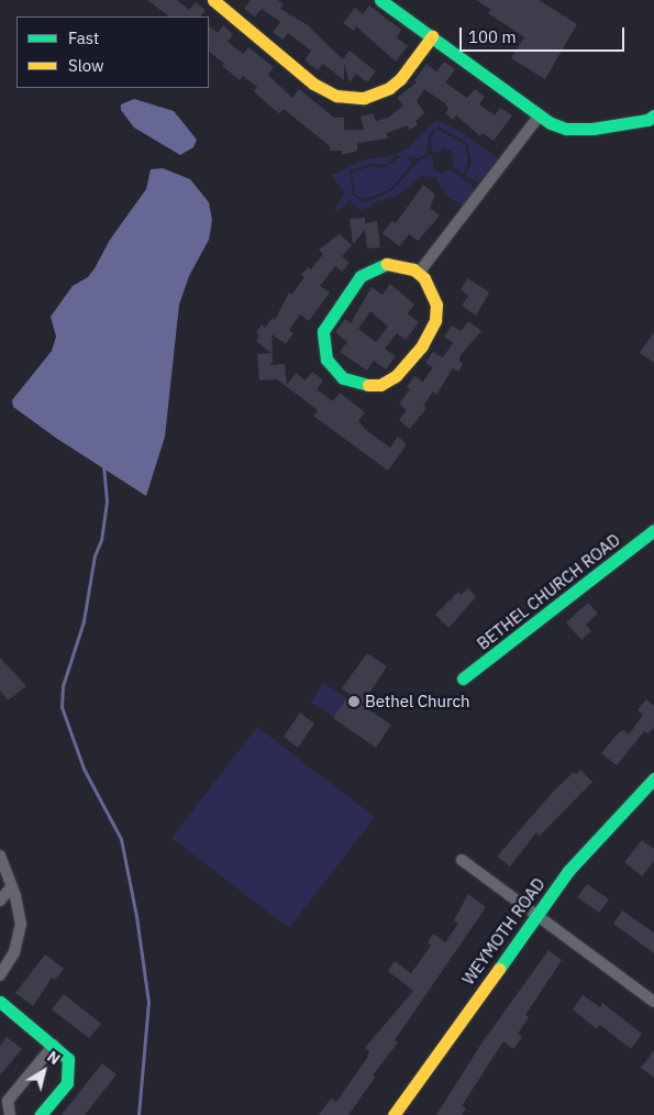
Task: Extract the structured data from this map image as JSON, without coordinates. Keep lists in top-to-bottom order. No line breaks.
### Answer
{"streets":{"street":["BETHEL CHURCH ROAD","WEYMOTH ROAD"]},"places":["Bethel Church"],"legend":["Fast","Slow"],"scale_bar":"100 m","north":"top right"}
